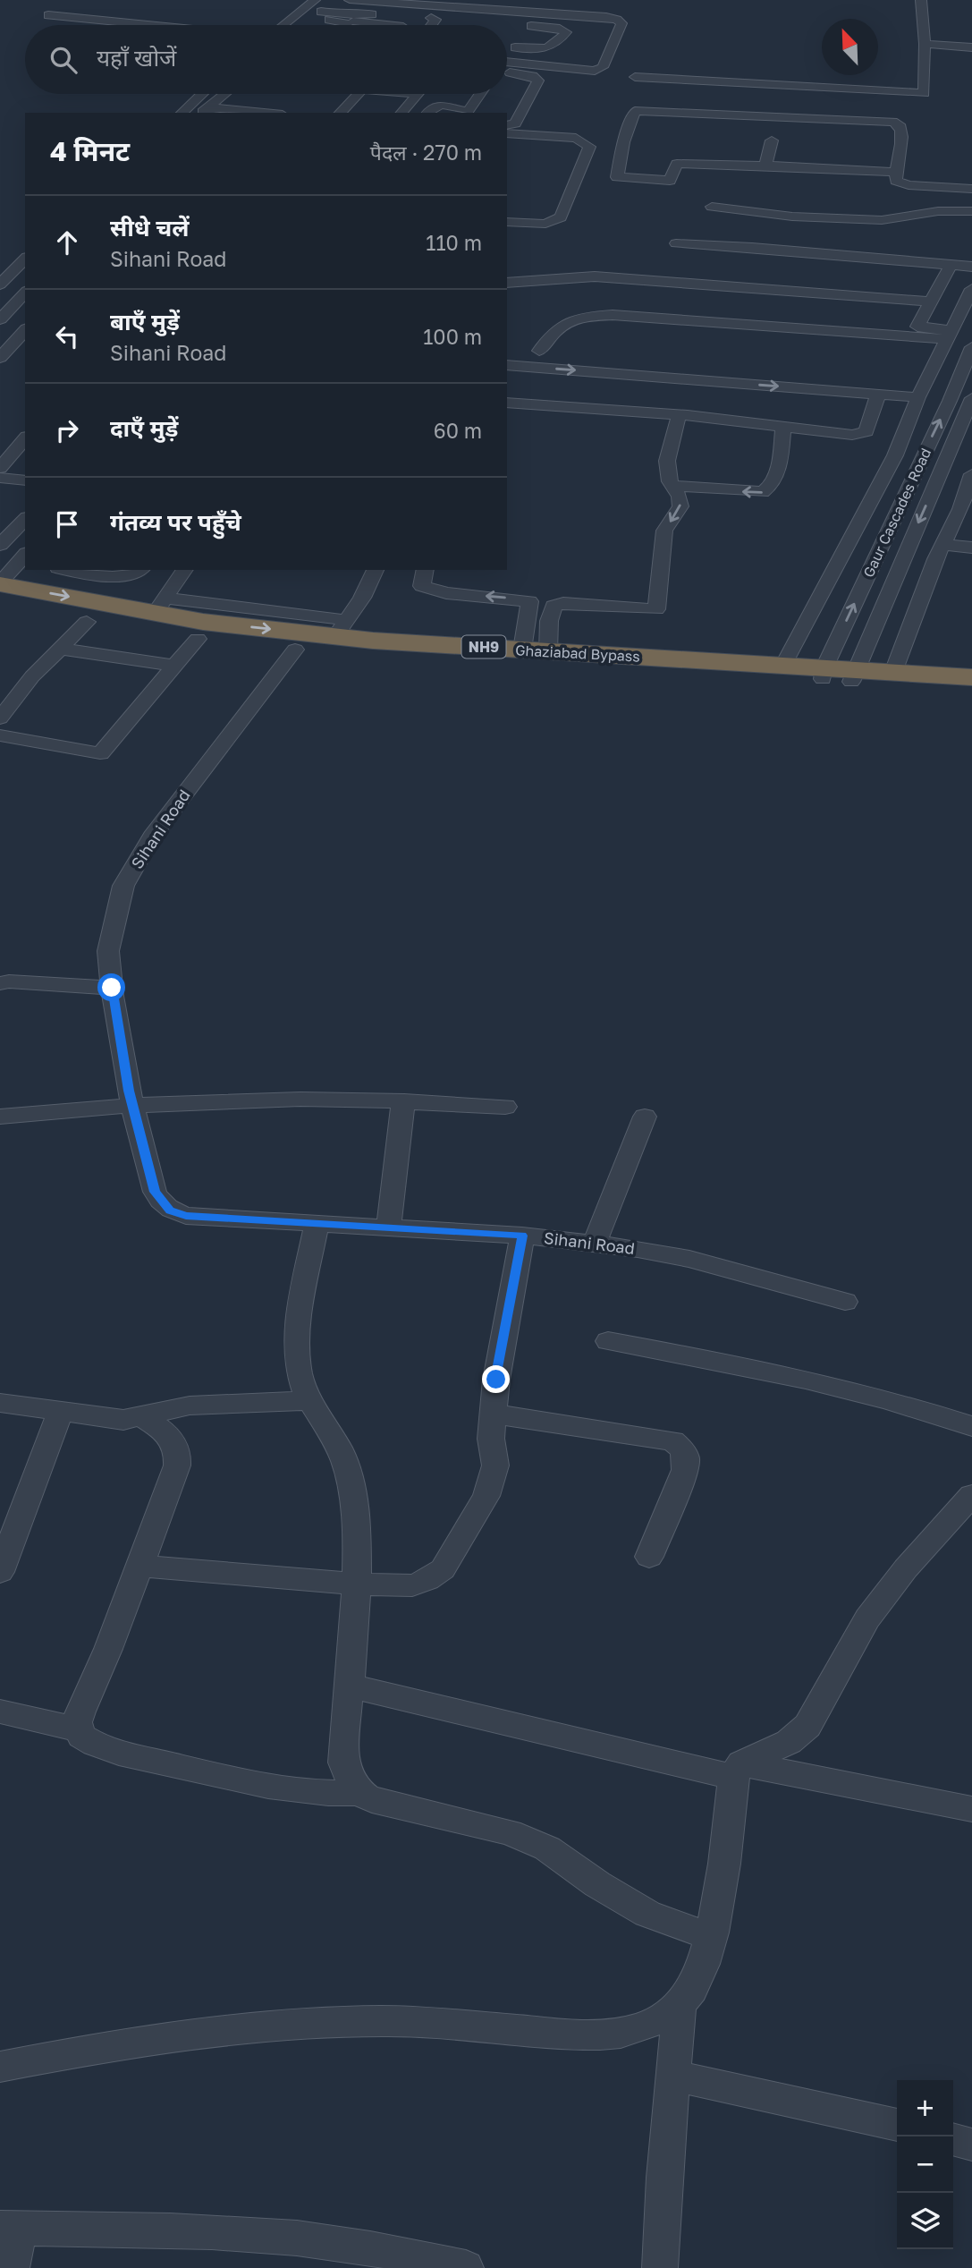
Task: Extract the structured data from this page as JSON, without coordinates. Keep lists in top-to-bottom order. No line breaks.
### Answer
{"streets":{"highway":["NH9","Ghaziabad Bypass"],"street":["Gaur Cascades Road","Sihani Road"]},"crossings":[["Gaur Cascades Road","Ghaziabad Bypass"],["Ghaziabad Bypass","Sihani Road"]],"north":"top left","page":{"search":"यहाँ खोजें","heading":["4 मिनट","पैदल · 270 m"],"list":[["सीधे चलें","Sihani Road","110 m"],["बाएँ मुड़ें","Sihani Road","100 m"],["दाएँ मुड़ें","60 m"],"गंतव्य पर पहुँचे"],"map_buttons":["+","−"]}}
